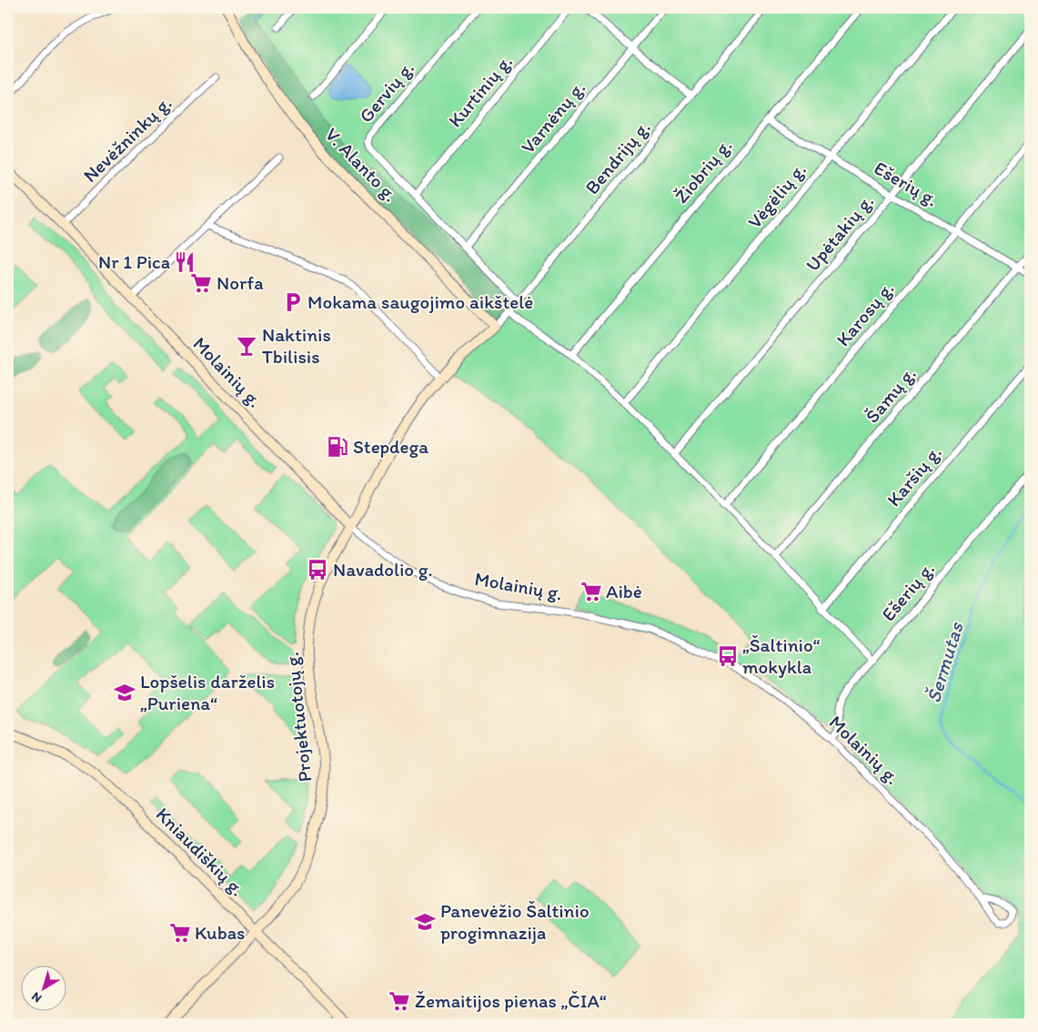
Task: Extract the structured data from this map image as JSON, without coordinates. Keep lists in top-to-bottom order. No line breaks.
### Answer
{"streets":{"main road":["V. Alanto g.","Molainių g.","Projektuotojų g.","Kniaudiškių g."],"street":["Kurtinių g.","Gervių g.","Varnėnų g.","Nevėžninkų g.","Bendrijų g.","Žiobrių g.","Ešerių g.","Vėgėlių g.","Upėtakių g.","Karosų g.","Šamų g.","Karšių g."]},"crossings":[["Kurtinių g.","Gervių g."],["Gervių g.","Varnėnų g."],["Gervių g.","Bendrijų g."],["Nevėžninkų g.","Molainių g."],["Bendrijų g.","V. Alanto g."],["Bendrijų g.","Projektuotojų g."],["V. Alanto g.","Projektuotojų g."],["Žiobrių g.","Ešerių g."],["Ešerių g.","Vėgėlių g."],["Ešerių g.","Upėtakių g."],["Ešerių g.","Karosų g."],["Ešerių g.","Molainių g."],["Ešerių g.","Šamų g."],["Molainių g.","Projektuotojų g."],["Projektuotojų g.","Kniaudiškių g."]],"water":["Šermutas"],"places":{"restaurant":["Nr 1 Pica"],"supermarket":["Norfa","Aibė","Kubas","Žemaitijos pienas „ČIA“"],"parking":["Mokama saugojimo aikštelė"],"bar":["Naktinis Tbilisis"],"fuel station":["Stepdega"],"bus stop":["Navadolio g.","„Šaltinio“ mokykla"],"school or university":["Lopšelis darželis „Puriena“","Panevėžio Šaltinio progimnazija"]},"north":"bottom left"}
